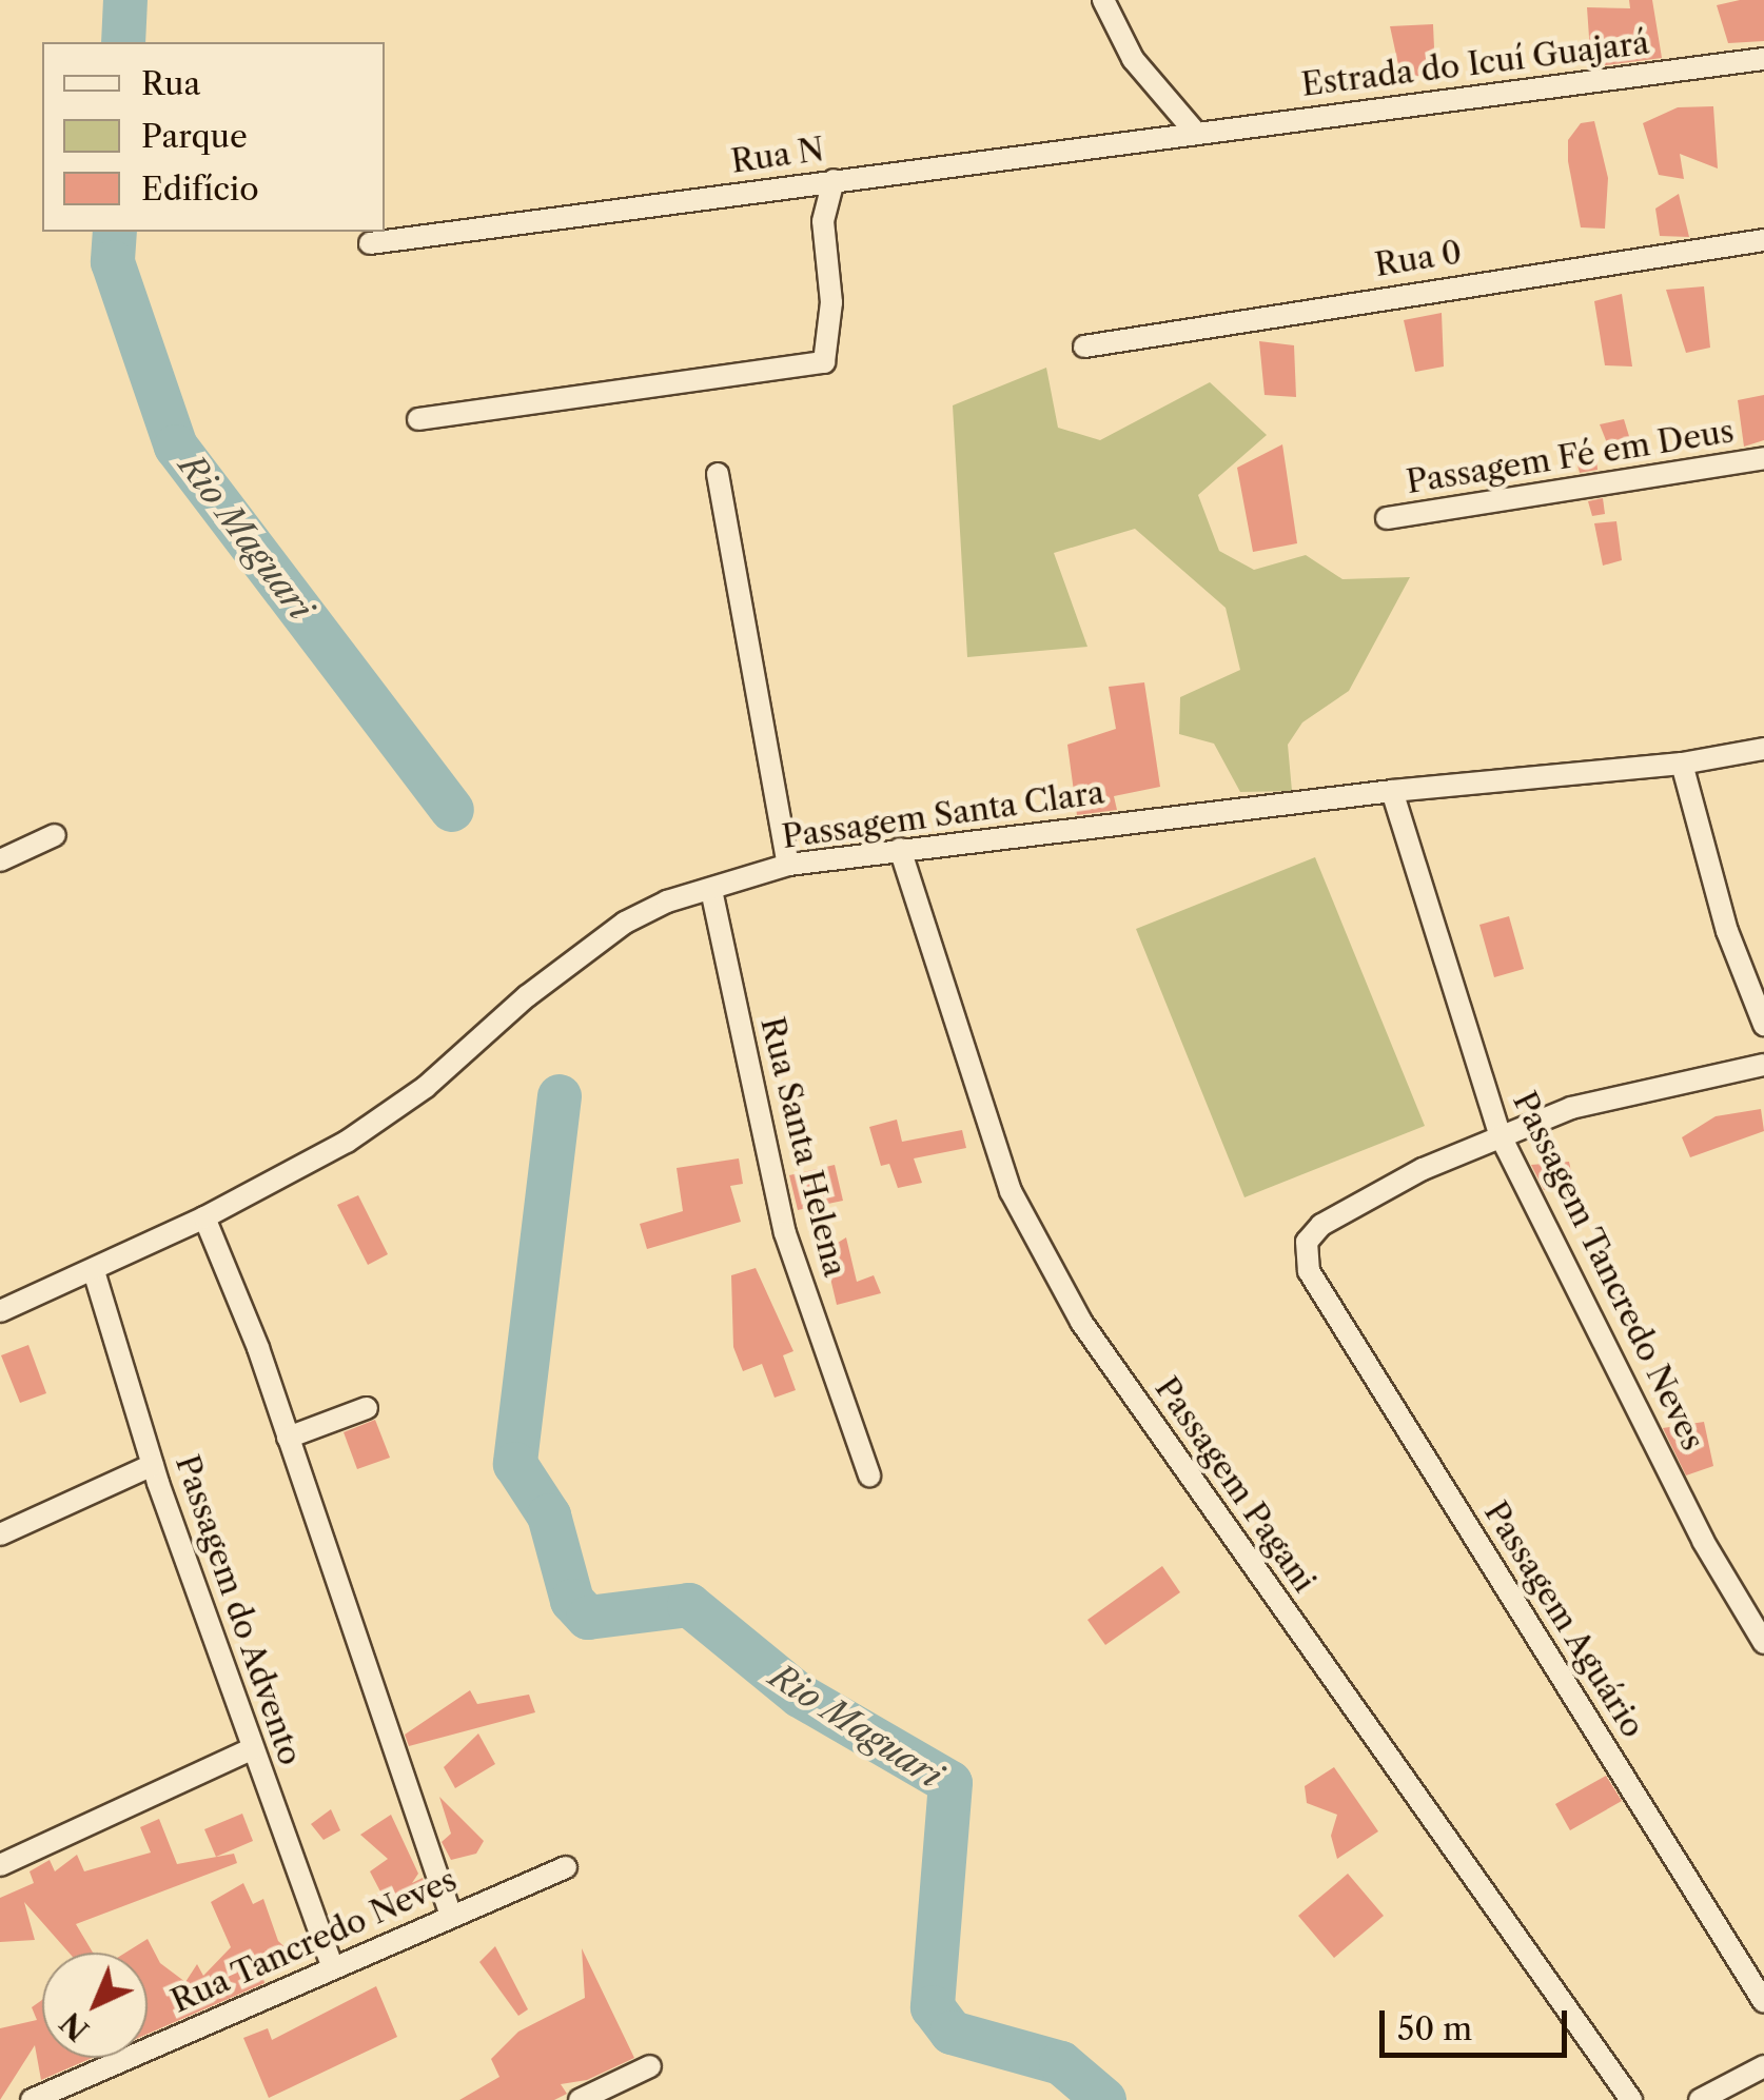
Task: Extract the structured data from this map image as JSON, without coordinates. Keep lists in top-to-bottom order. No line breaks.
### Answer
{"streets":{"street":["Estrada do Icuí Guajará","Rua N","Rua 0","Passagem Fé em Deus","Passagem Santa Clara","Rua Santa Helena","Passagem Tancredo Neves","Passagem Pagani","Passagem do Advento","Passagem Aguário","Rua Tancredo Neves"]},"crossings":[["Estrada do Icuí Guajará","Rua N"],["Passagem Santa Clara","Rua Santa Helena"],["Passagem Santa Clara","Passagem Tancredo Neves"],["Passagem Santa Clara","Passagem Pagani"],["Passagem Santa Clara","Passagem do Advento"],["Passagem Tancredo Neves","Passagem Aguário"],["Passagem do Advento","Rua Tancredo Neves"]],"water":["Rio Maguari"],"legend":["Rua","Parque","Edifício"],"scale_bar":"50 m","north":"bottom left"}
